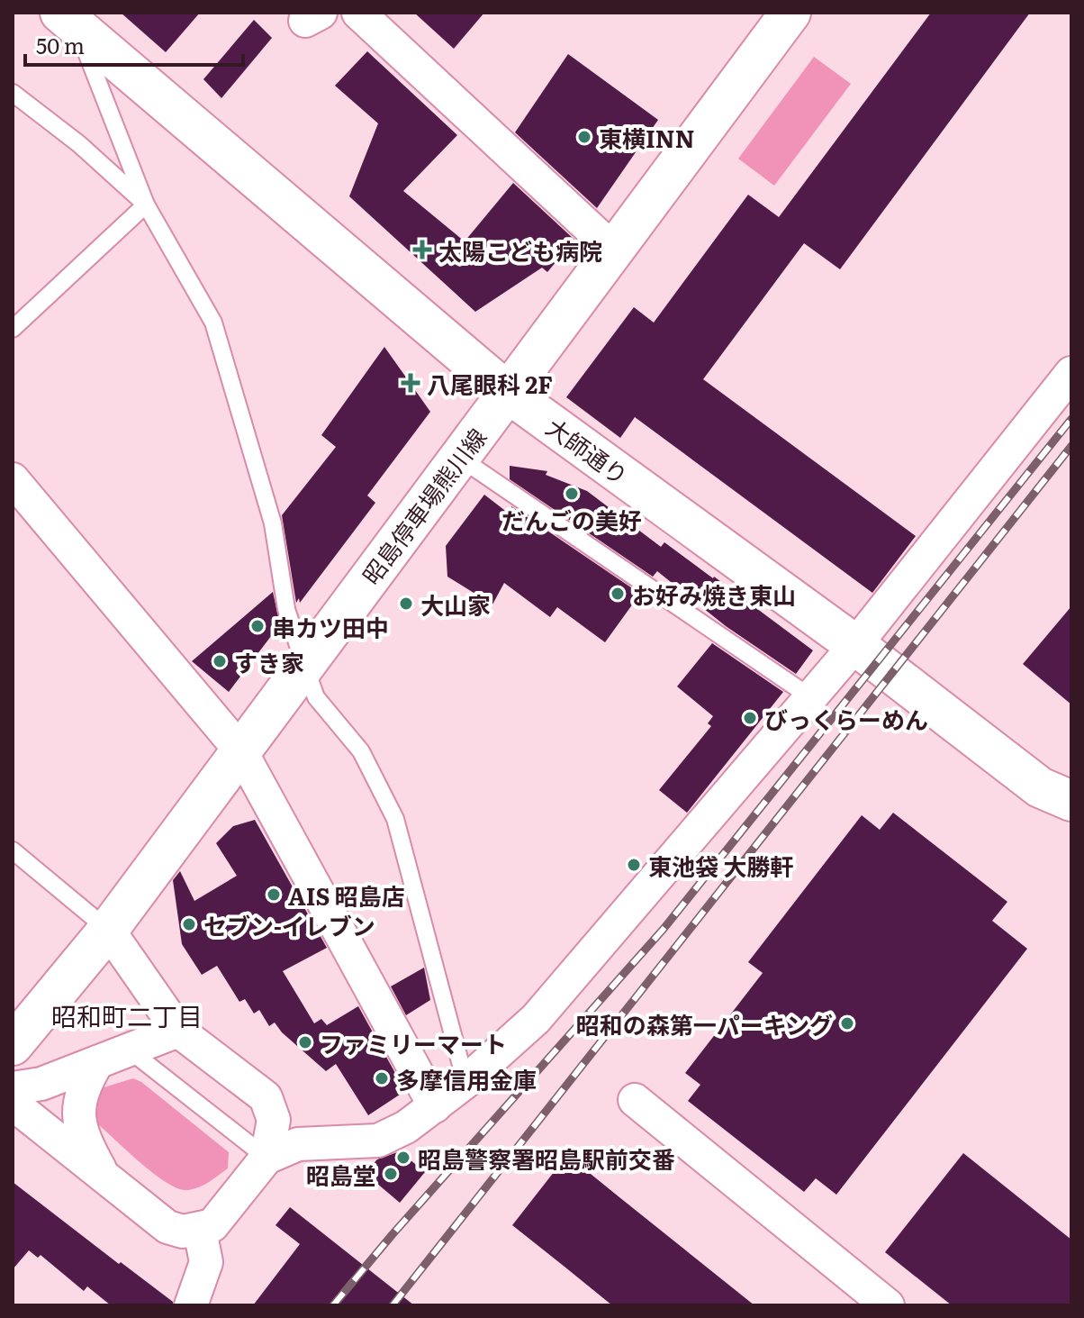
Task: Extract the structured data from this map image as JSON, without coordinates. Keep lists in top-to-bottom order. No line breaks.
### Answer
{"streets":{"street":["大師通り","昭島停車場熊川線"]},"crossings":[["大師通り","昭島停車場熊川線"]],"districts":["昭和町二丁目"],"places":{"other":["東横INN","だんごの美好","お好み焼き東山","大山家","串カツ田中","すき家","びっくらーめん","東池袋 大勝軒","AIS 昭島店","セブン-イレブン","昭和の森第一パーキング","ファミリーマート","多摩信用金庫","昭島警察署昭島駅前交番","昭島堂"],"health":["太陽こども病院","八尾眼科 2F"]},"scale_bar":"50 m"}
